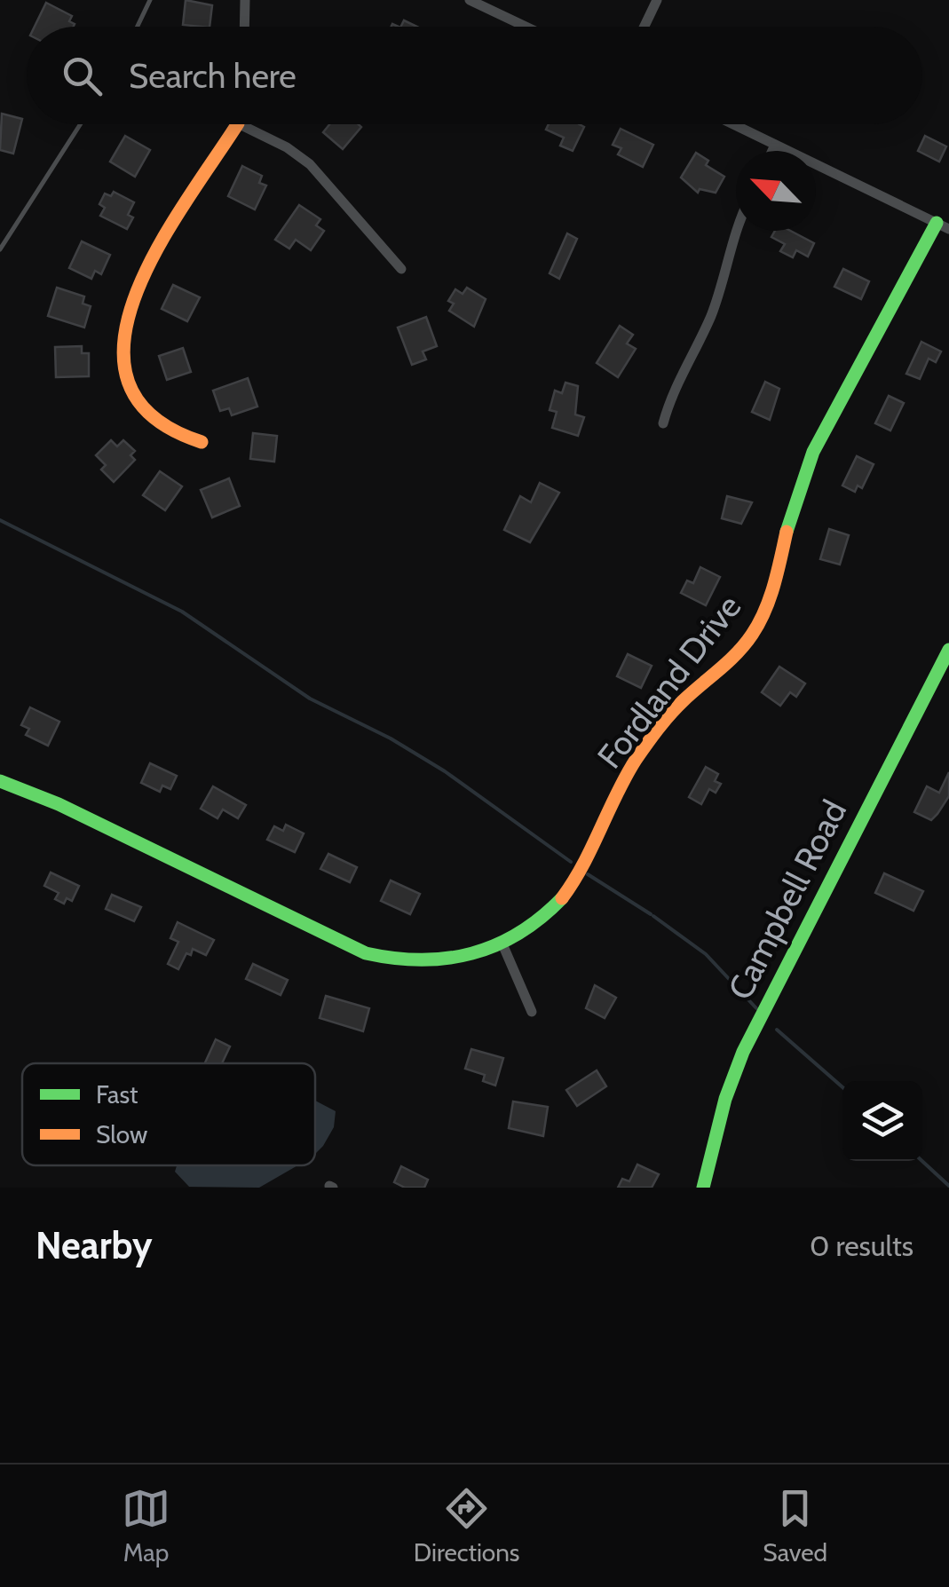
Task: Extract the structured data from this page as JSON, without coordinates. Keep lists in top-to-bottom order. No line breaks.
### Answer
{"streets":{"street":["Fordland Drive","Campbell Road"]},"legend":["Fast","Slow"],"north":"top left","page":{"search":"Search here","heading":["Nearby","0 results"],"nav":["Map","Directions","Saved"]}}
